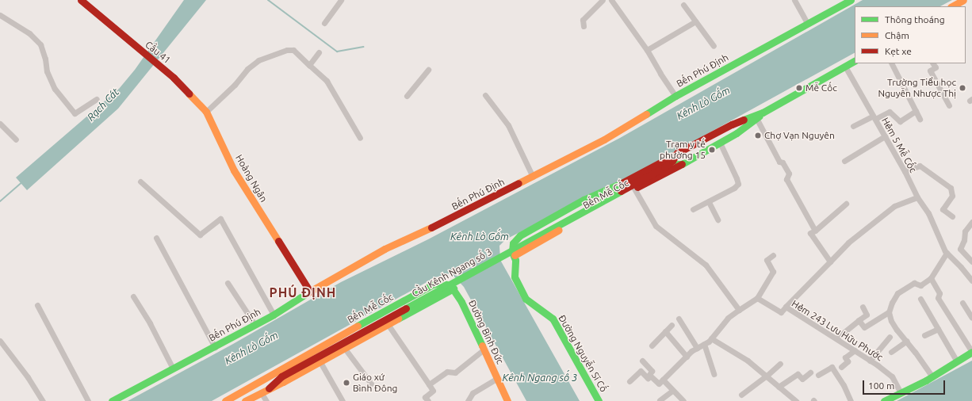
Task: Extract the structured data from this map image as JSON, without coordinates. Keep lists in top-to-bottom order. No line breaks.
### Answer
{"streets":{"street":["Cầu 41","Bến Phú Định","Hẻm 5 Mễ Cốc","Hoàng Ngân","Bến Mễ Cốc","Cầu Kênh Ngang số 3","Hẻm 243 Lưu Hữu Phước","Đường Bình Đức","Đường Nguyễn Sĩ Cố"]},"crossings":[["Cầu 41","Hoàng Ngân"],["Bến Phú Định","Hoàng Ngân"],["Hẻm 5 Mễ Cốc","Bến Mễ Cốc"],["Bến Mễ Cốc","Cầu Kênh Ngang số 3"],["Bến Mễ Cốc","Đường Bình Đức"],["Bến Mễ Cốc","Đường Nguyễn Sĩ Cố"]],"districts":["PHÚ ĐỊNH"],"water":["Kênh Lò Gốm","Rạch Cát","Kênh Ngang số 3"],"places":["Mễ Cốc","Trường Tiểu học Nguyễn Nhược Thị","Chợ Vạn Nguyên","Trạm y tế phường 15","Giáo xứ Bình Đông"],"legend":["Thông thoáng","Chậm","Kẹt xe"],"scale_bar":"100 m"}
